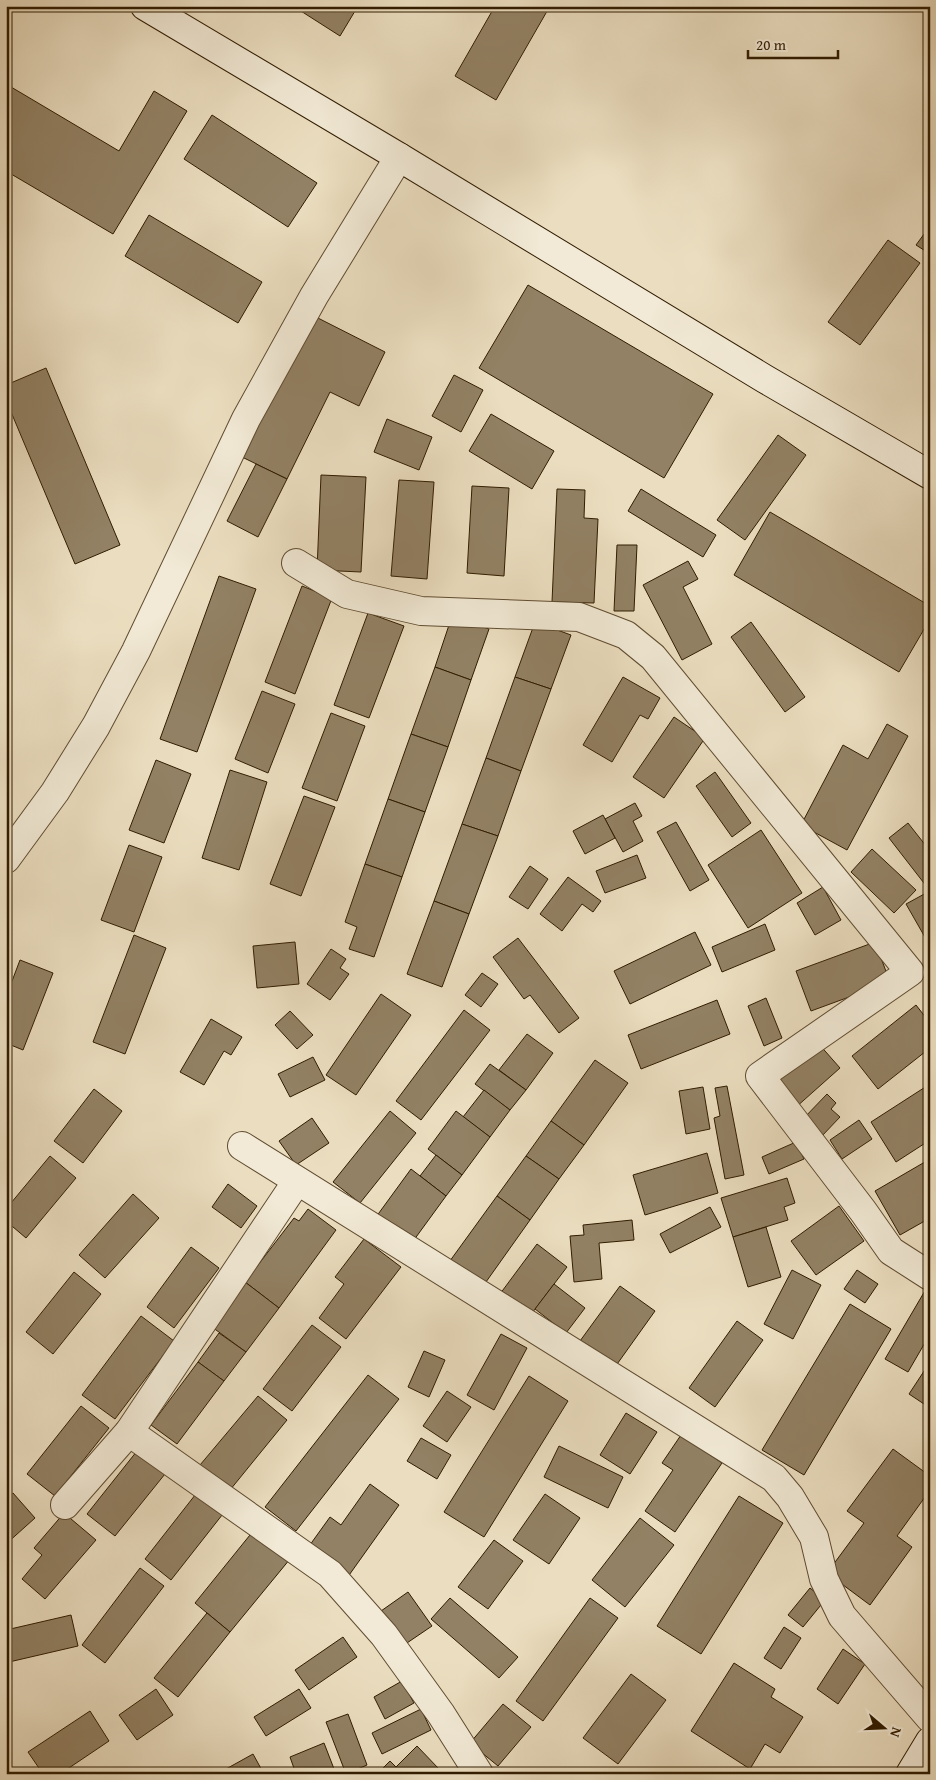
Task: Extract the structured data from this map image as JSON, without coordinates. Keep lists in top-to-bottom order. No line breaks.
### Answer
{"scale_bar":"20 m","north":"right"}
